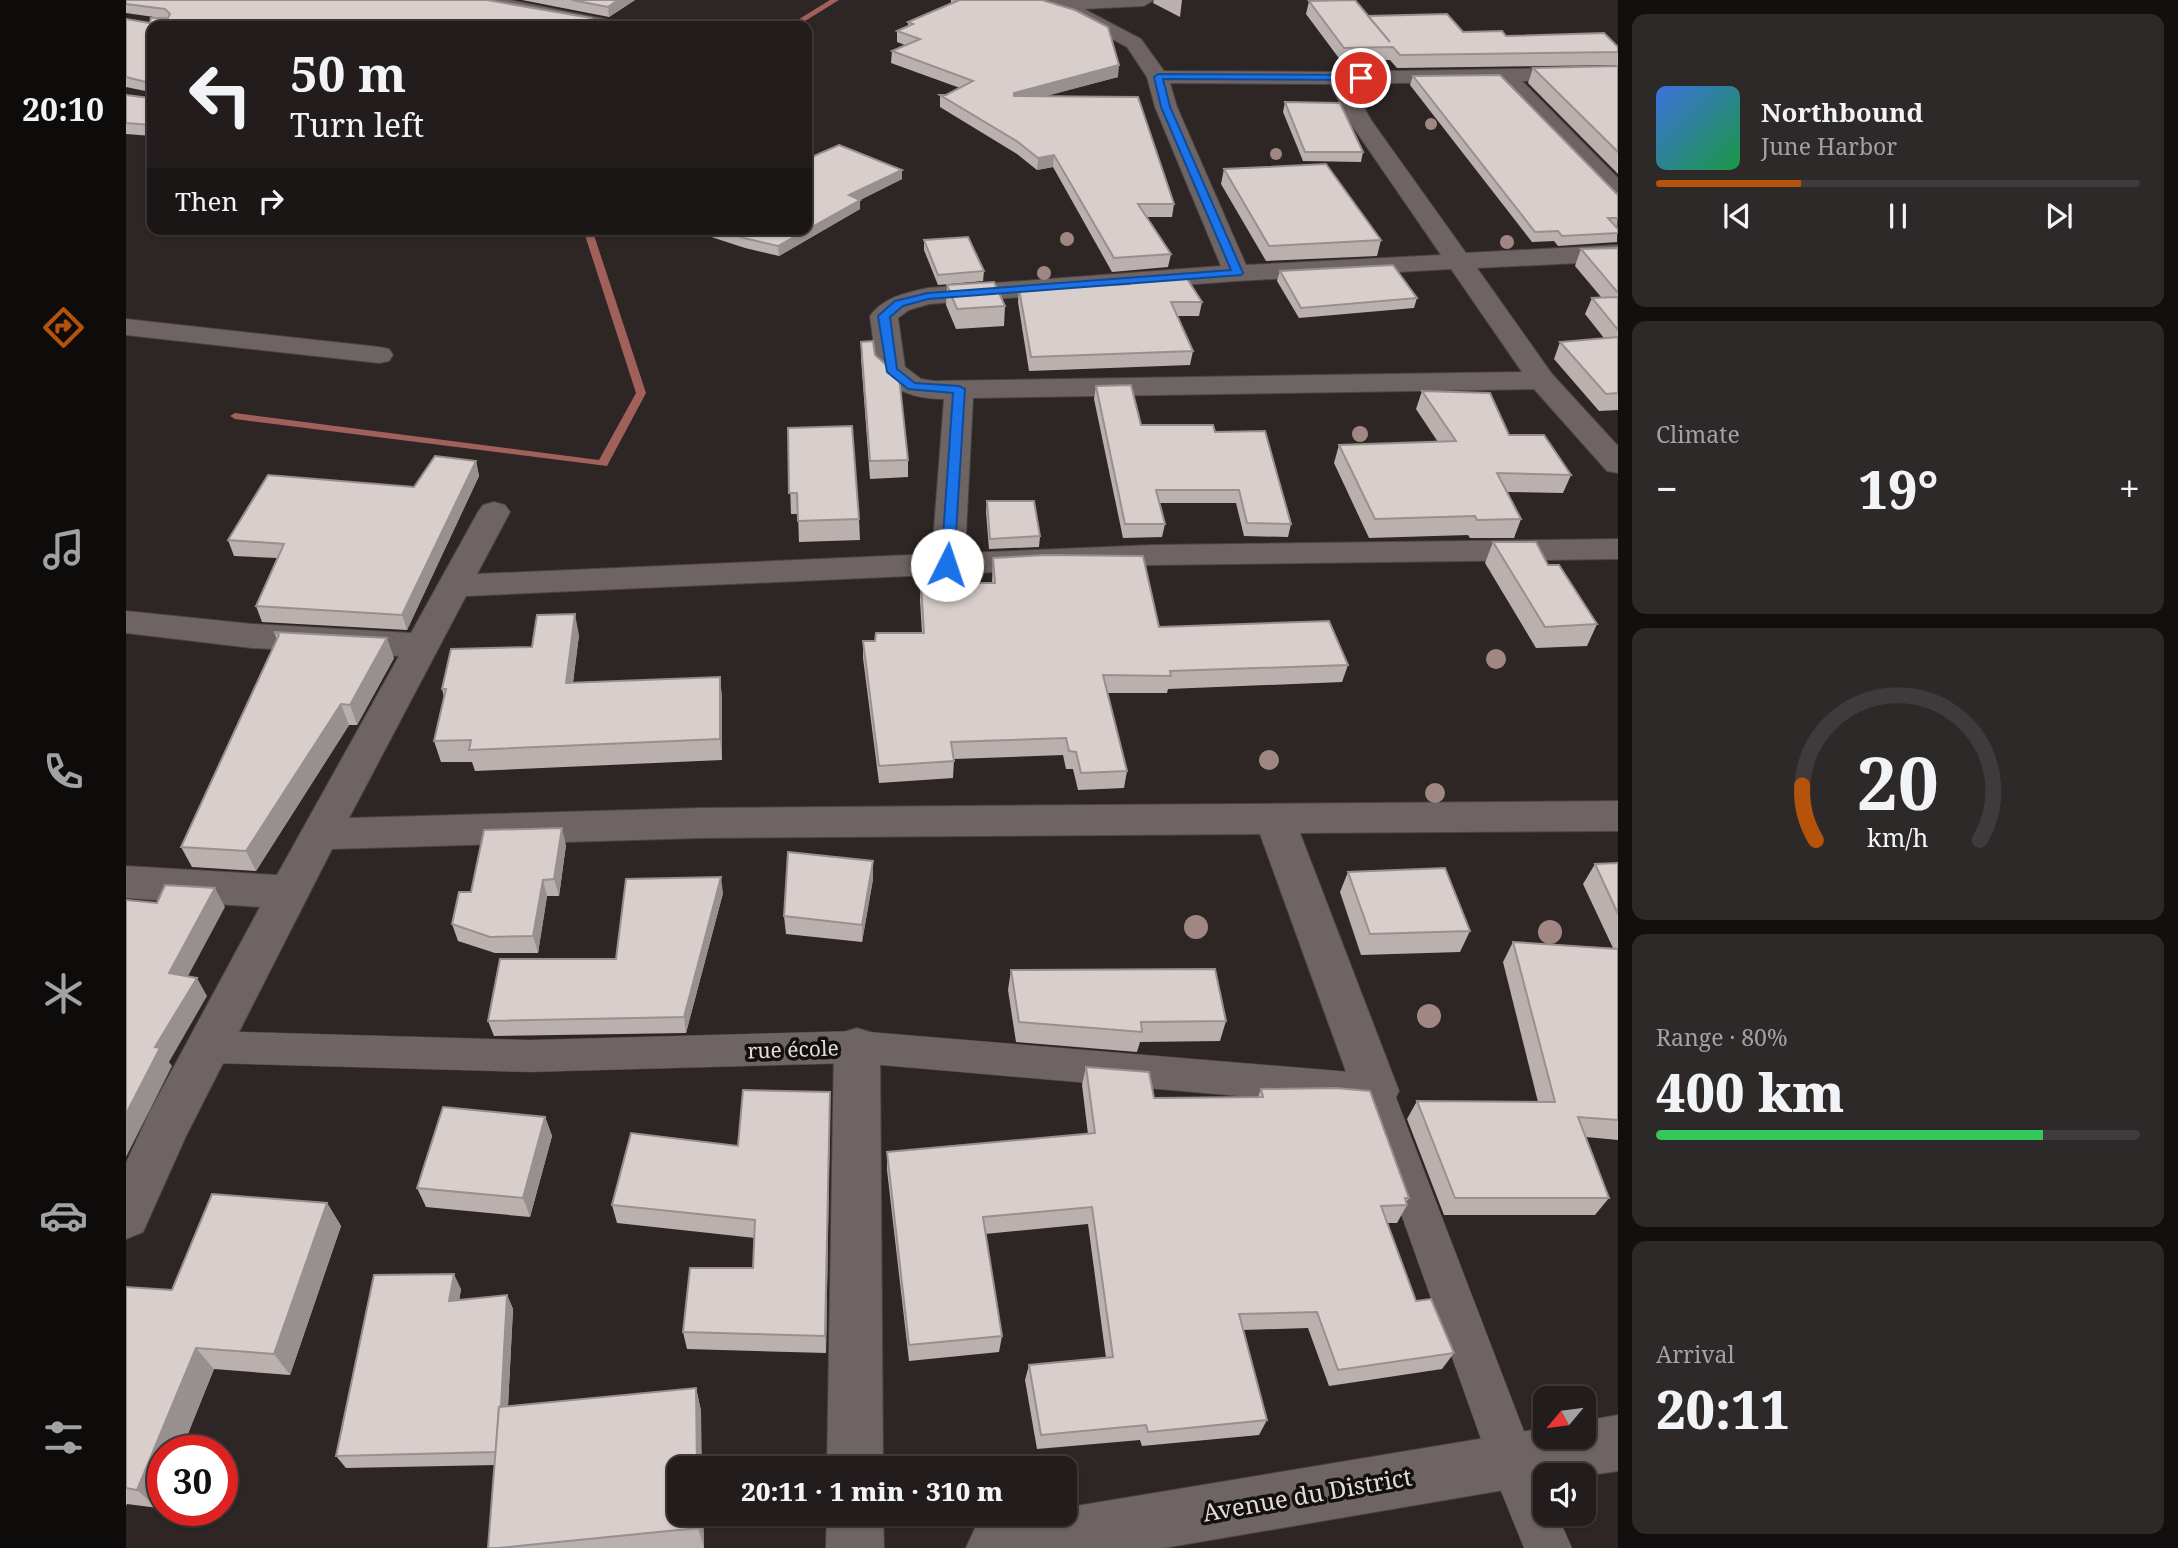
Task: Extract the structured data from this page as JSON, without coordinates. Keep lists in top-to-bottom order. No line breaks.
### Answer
{"streets":{"street":["rue école","Avenue du District"]},"north":"bottom left","page":{"tabs":"20:10","turn":["50 m","Turn left"],"song":["Northbound","June Harbor"],"then":"Then","tile":["Climate",["Range · 80%","400 km"],["Arrival","20:11"]],"heat":["−","19°","+"],"limit":"30","trip":"20:11 · 1 min · 310 m","gauge":["20","km/h"]}}
